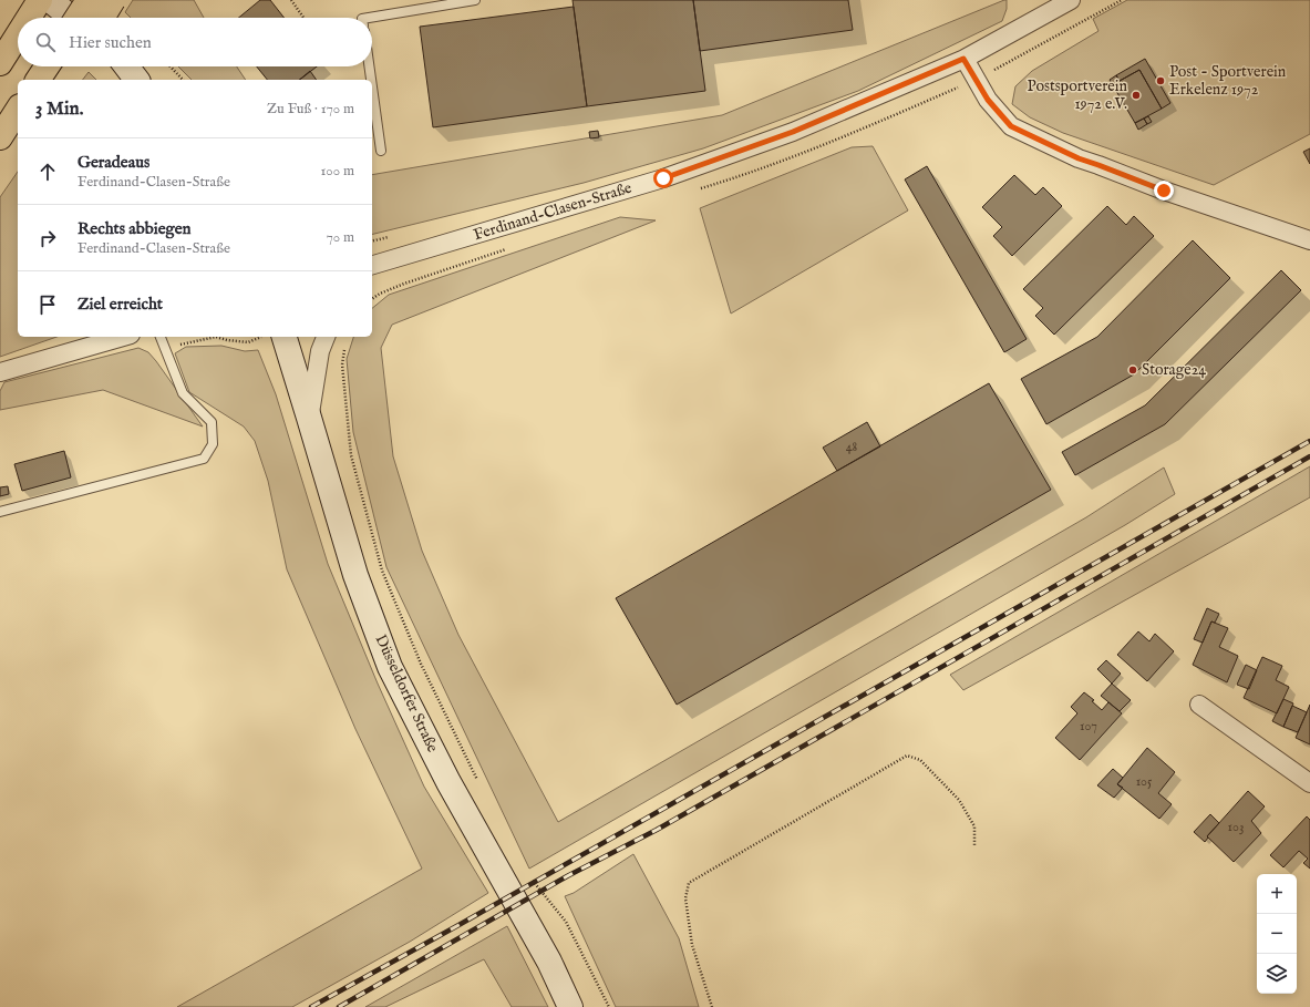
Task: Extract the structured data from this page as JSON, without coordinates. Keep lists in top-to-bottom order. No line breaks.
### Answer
{"streets":{"main road":["Düsseldorfer Straße"],"street":["Ferdinand-Clasen-Straße"]},"places":["Post - Sportverein Erkelenz 1972","Postsportverein 1972 e.V.","Storage24"],"house_numbers":["48","107","105","103"],"page":{"search":"Hier suchen","heading":["3 Min.","Zu Fuß · 170 m"],"list":[["Geradeaus","Ferdinand-Clasen-Straße","100 m"],["Rechts abbiegen","Ferdinand-Clasen-Straße","70 m"],"Ziel erreicht"],"map_buttons":["+","−"]}}
